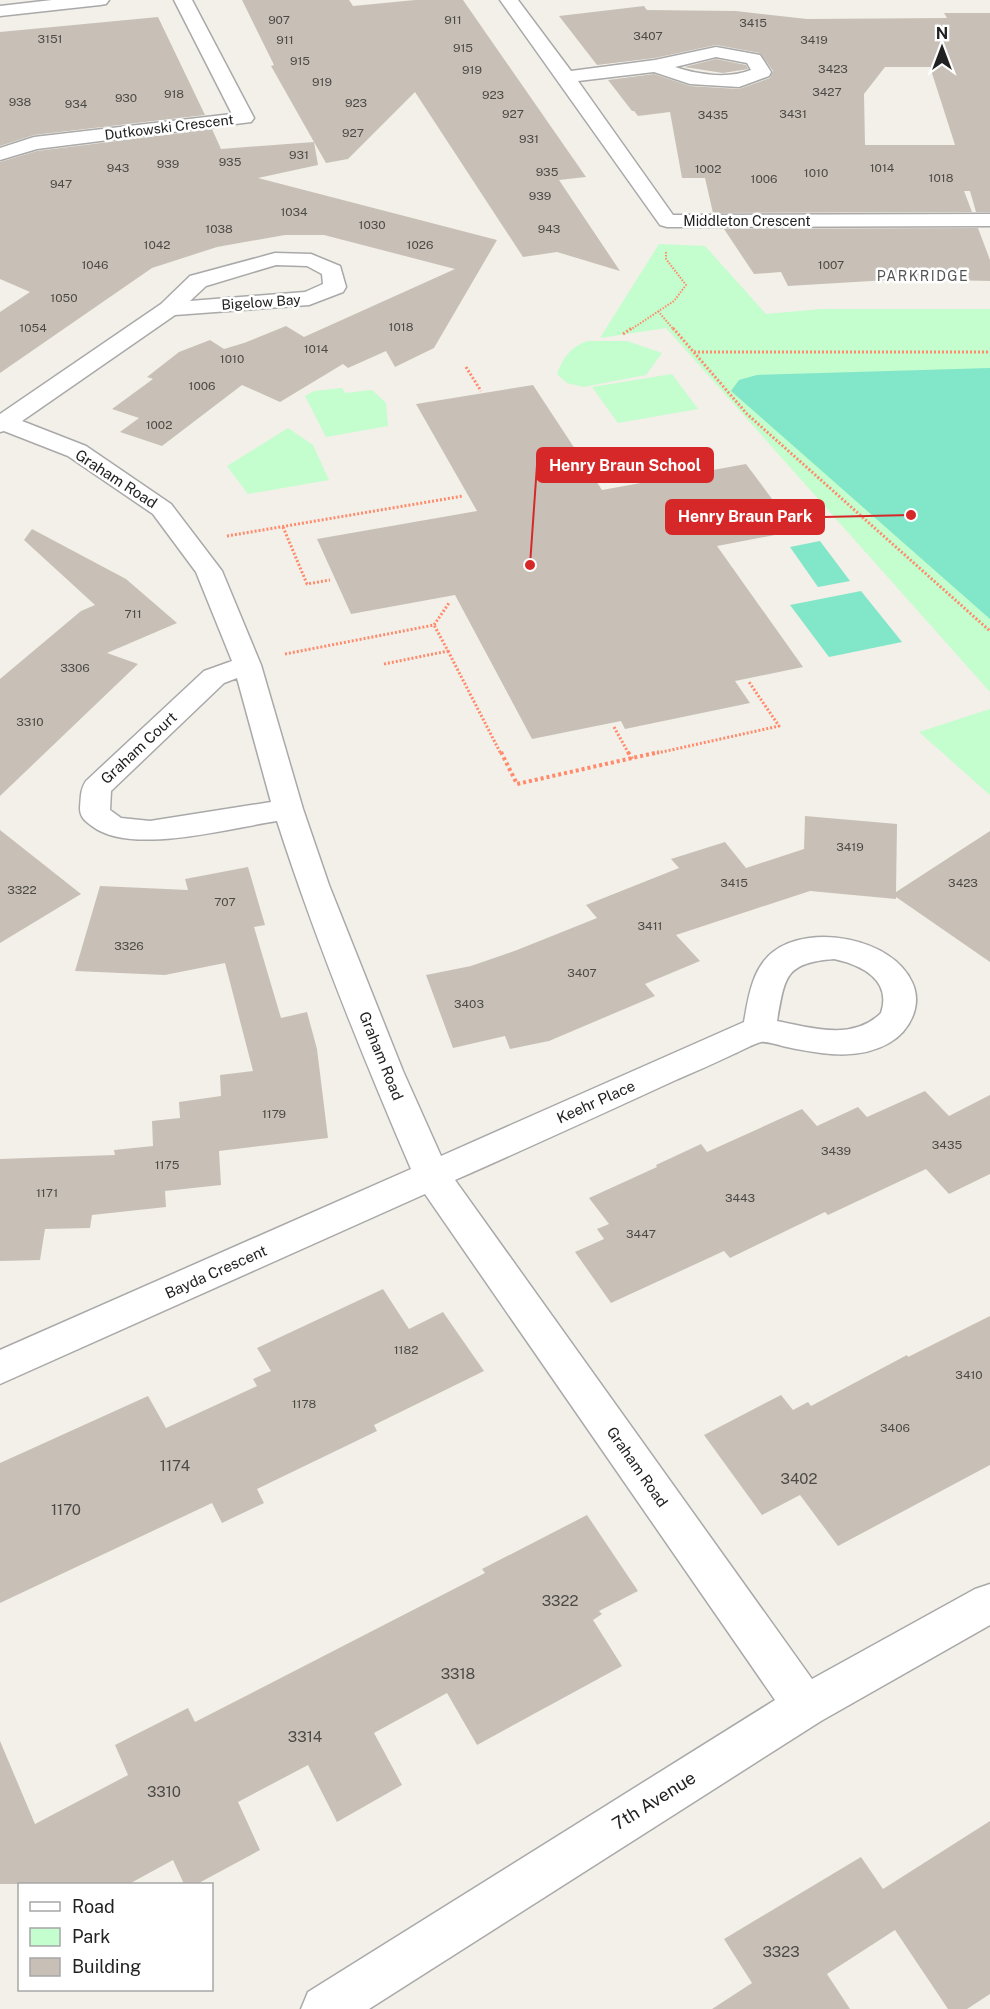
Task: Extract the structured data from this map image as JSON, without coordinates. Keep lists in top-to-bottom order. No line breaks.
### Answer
{"streets":{"street":["Dutkowski Crescent","Middleton Crescent","Bigelow Bay","Graham Road","Graham Court","Keehr Place","Bayda Crescent","7th Avenue"]},"crossings":[["Bigelow Bay","Graham Road"],["Graham Road","Graham Court"],["Graham Road","Keehr Place"],["Graham Road","Bayda Crescent"],["Graham Road","7th Avenue"],["Keehr Place","Bayda Crescent"]],"districts":["PARKRIDGE"],"places":["Henry Braun Park","Henry Braun School"],"house_numbers":["907","911","3415","3407","3151","911","3419","915","915","3423","919","919","3427","918","923","930","938","923","934","927","3431","3435","927","931","931","935","939","943","1014","1002","935","1010","1018","1006","947","939","1034","1030","1038","943","1042","1026","1046","1007","1050","1018","1054","1014","1010","1006","1002","711","3306","3310","3419","3415","3423","3322","707","3411","3326","3407","3403","1179","3435","3439","1175","1171","3443","3447","1182","3410","1178","3406","1174","3402","1170","3322","3318","3314","3310","3323"],"legend":["Road","Park","Building"],"north":"top"}
